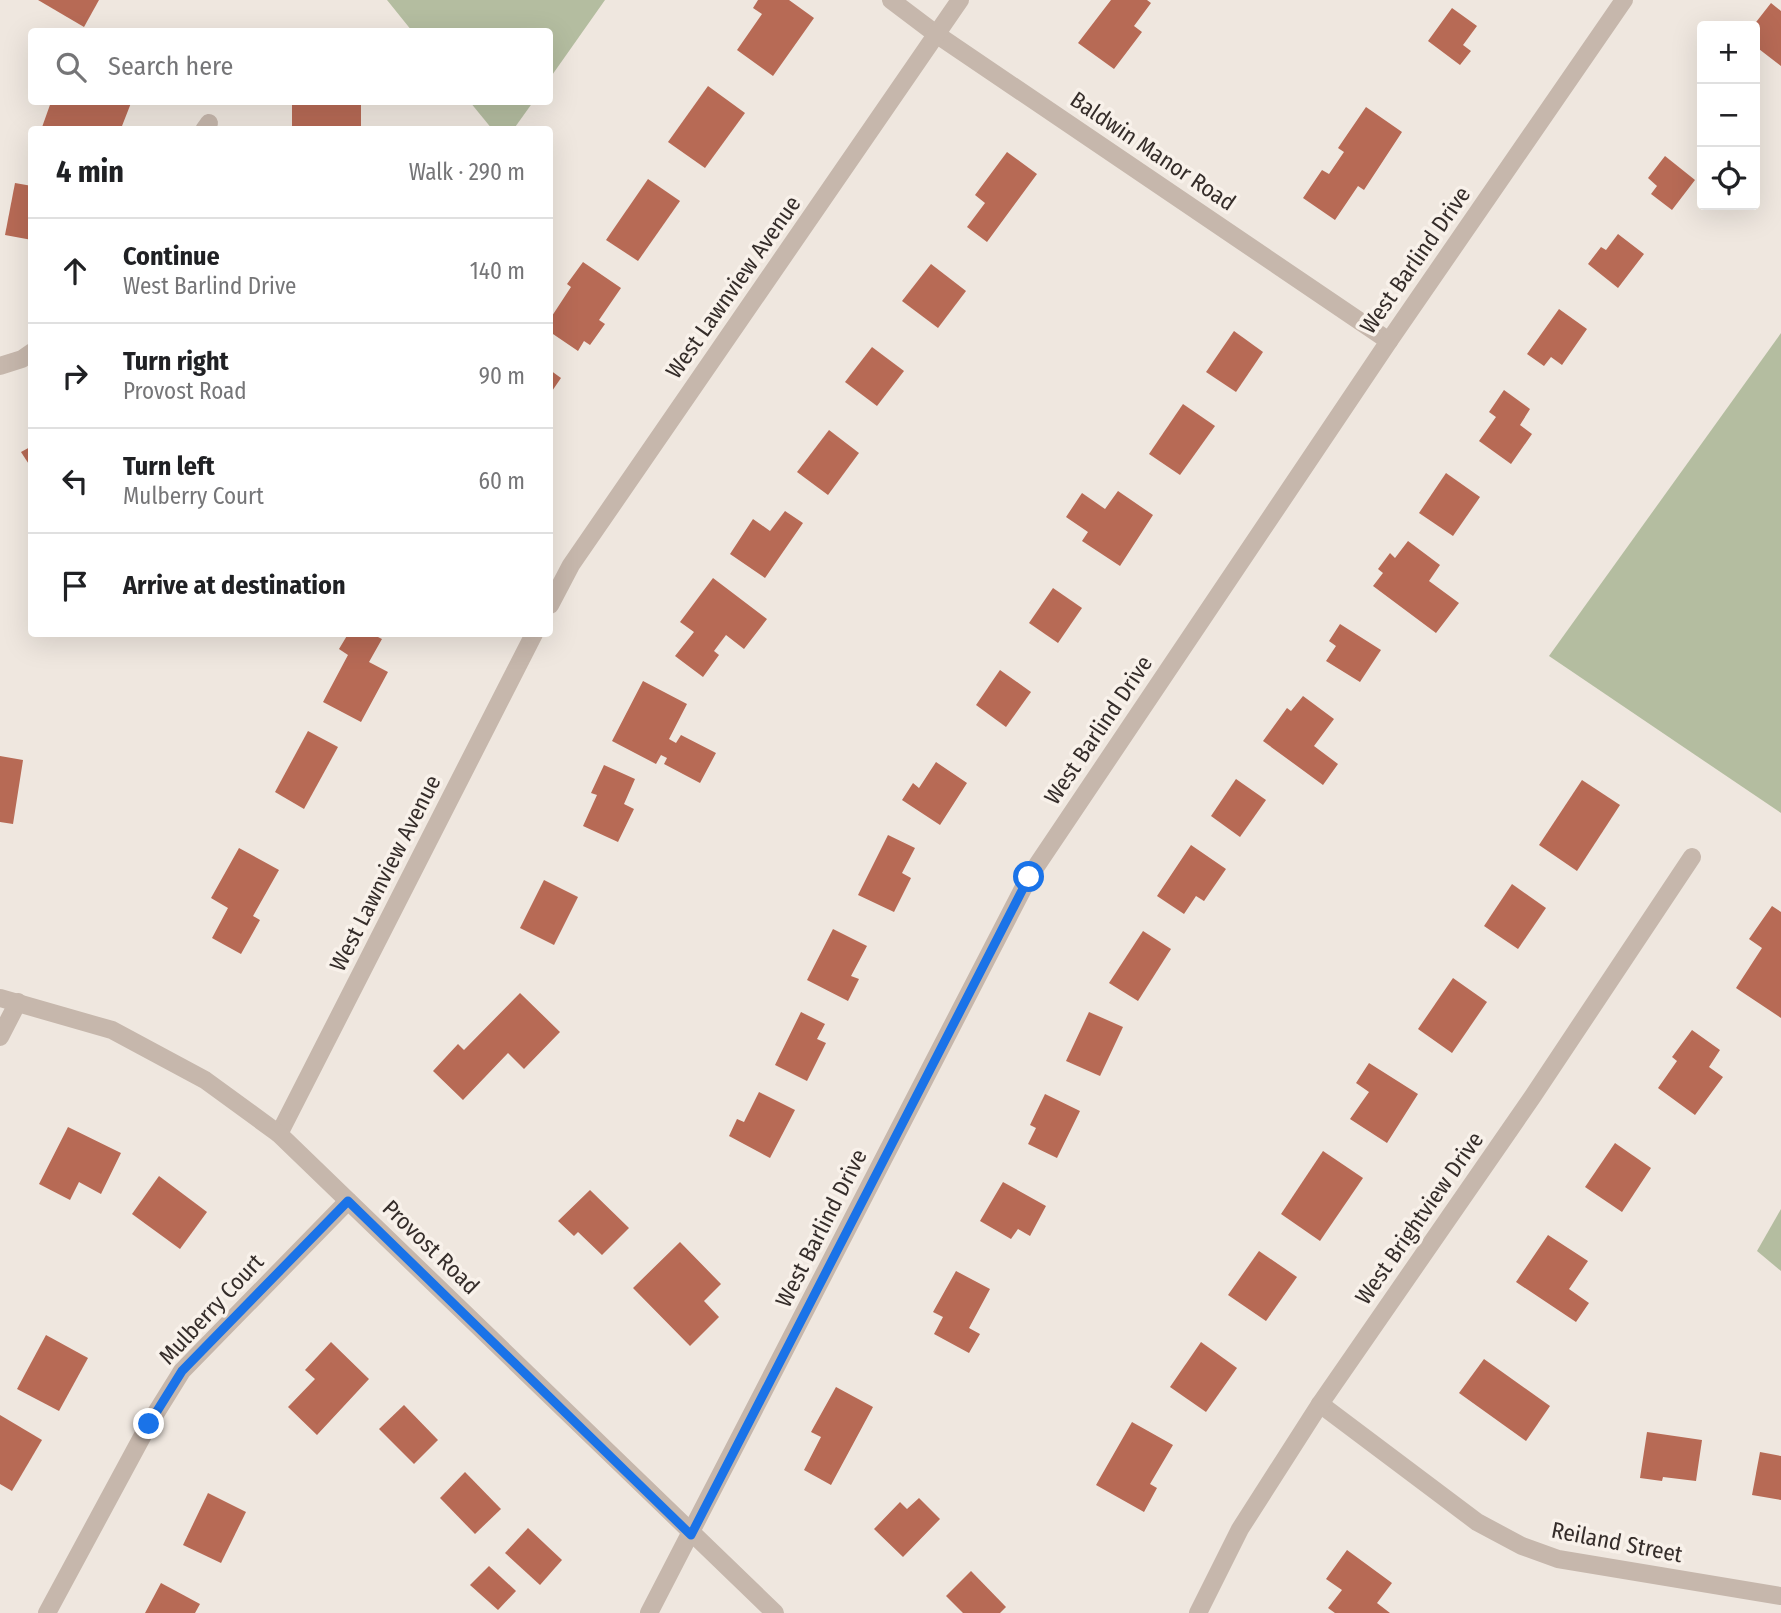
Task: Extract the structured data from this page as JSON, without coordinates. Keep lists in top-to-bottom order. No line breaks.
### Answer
{"streets":{"street":["Baldwin Manor Road","West Barlind Drive","West Lawnview Avenue","West Brightview Drive","Provost Road","Mulberry Court","Reiland Street"]},"crossings":[["Baldwin Manor Road","West Barlind Drive"],["Baldwin Manor Road","West Lawnview Avenue"],["West Barlind Drive","Provost Road"],["West Lawnview Avenue","Provost Road"],["West Brightview Drive","Reiland Street"],["Provost Road","Mulberry Court"]],"page":{"map_buttons":["+","−"],"search":"Search here","heading":["4 min","Walk · 290 m"],"list":[["Continue","West Barlind Drive","140 m"],["Turn right","Provost Road","90 m"],["Turn left","Mulberry Court","60 m"],"Arrive at destination"]}}
